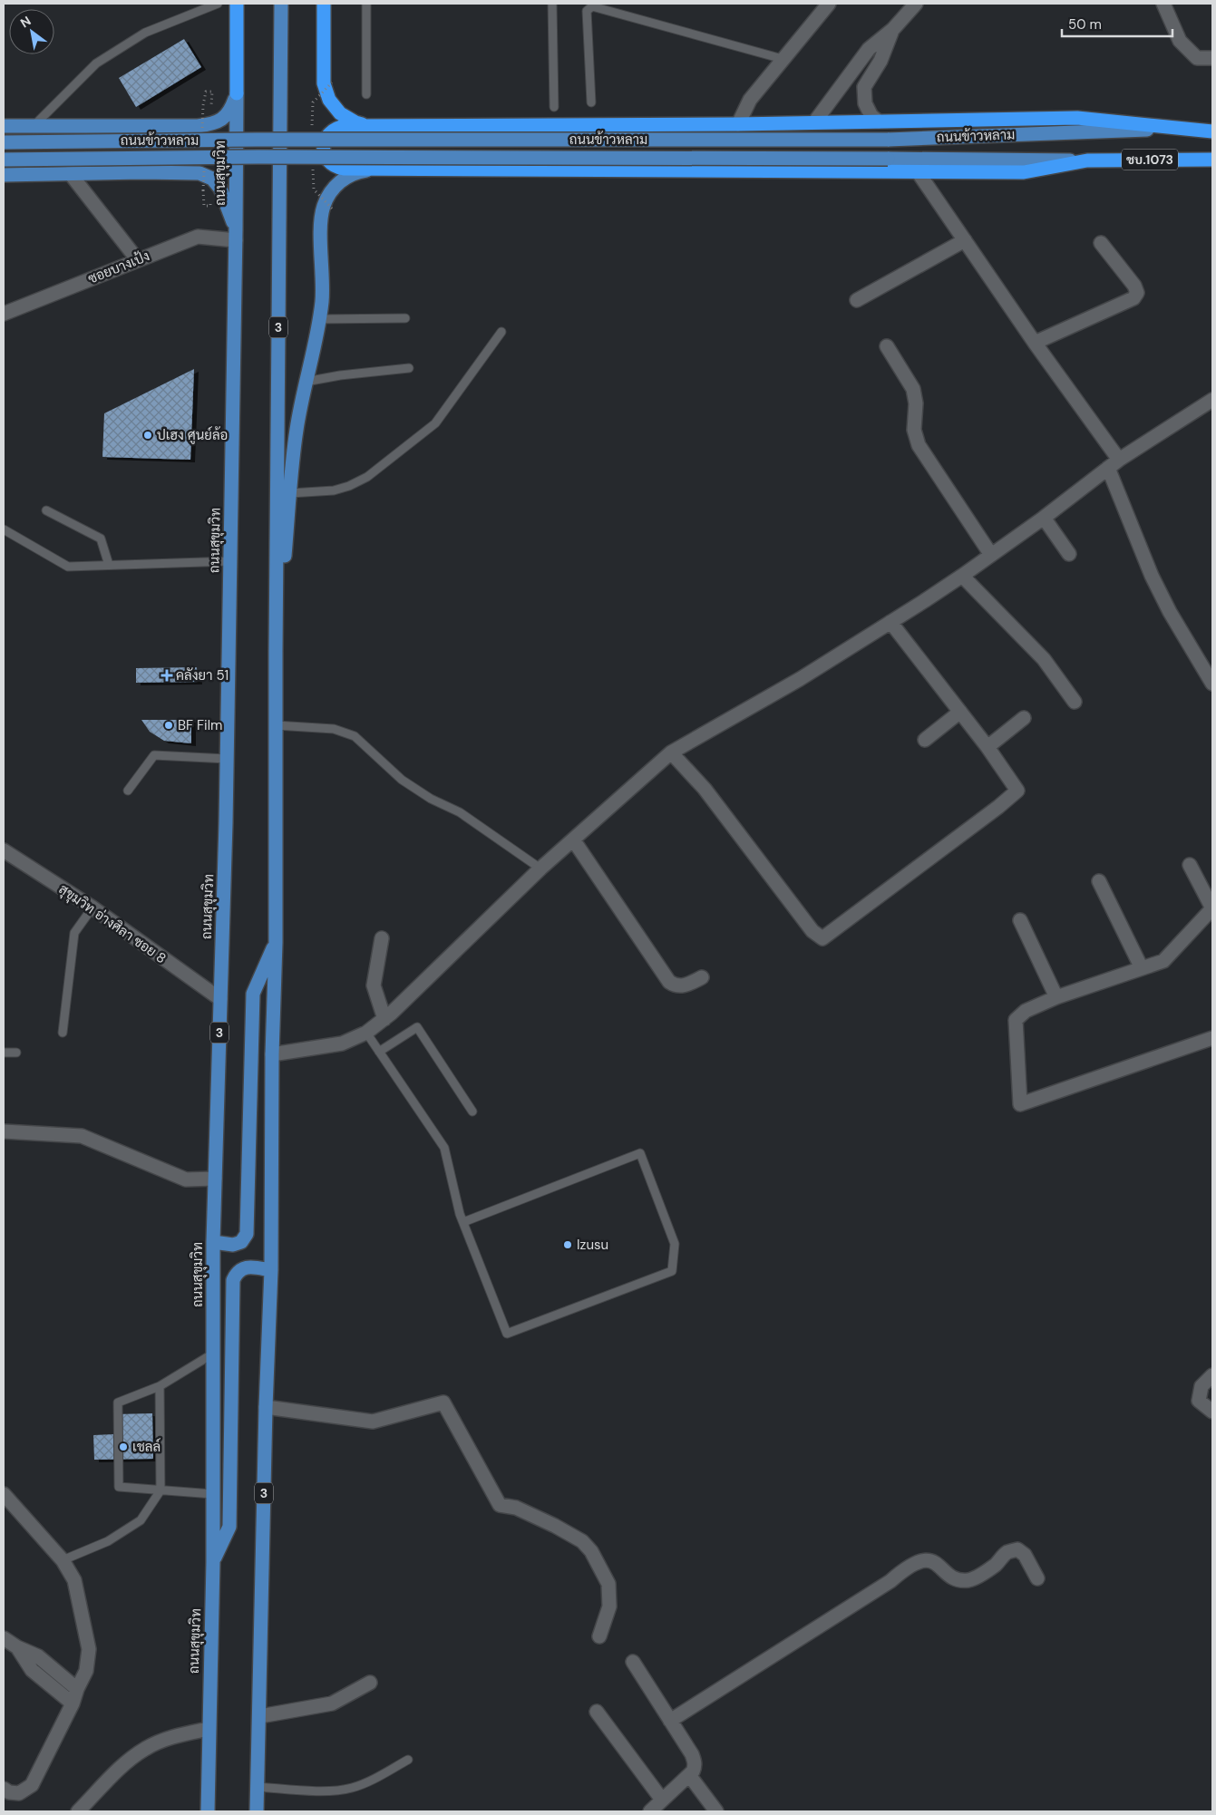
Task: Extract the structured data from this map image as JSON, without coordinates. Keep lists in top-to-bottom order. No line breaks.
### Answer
{"streets":{"highway":["ถนนข้าวหลาม","ชบ.1073","ถนนสุขุมวิท","3"],"street":["ซอยบางเป้ง","สุขุมวิท อ่างศิลา ซอย 8"]},"crossings":[["ถนนข้าวหลาม","ถนนสุขุมวิท"],["ถนนสุขุมวิท","ซอยบางเป้ง"],["ถนนสุขุมวิท","สุขุมวิท อ่างศิลา ซอย 8"]],"places":{"other":["ปเฮง ศูนย์ล้อ","BF Film","Izusu","เชลล์"],"health":["คลังยา 51"]},"scale_bar":"50 m","north":"top left"}
